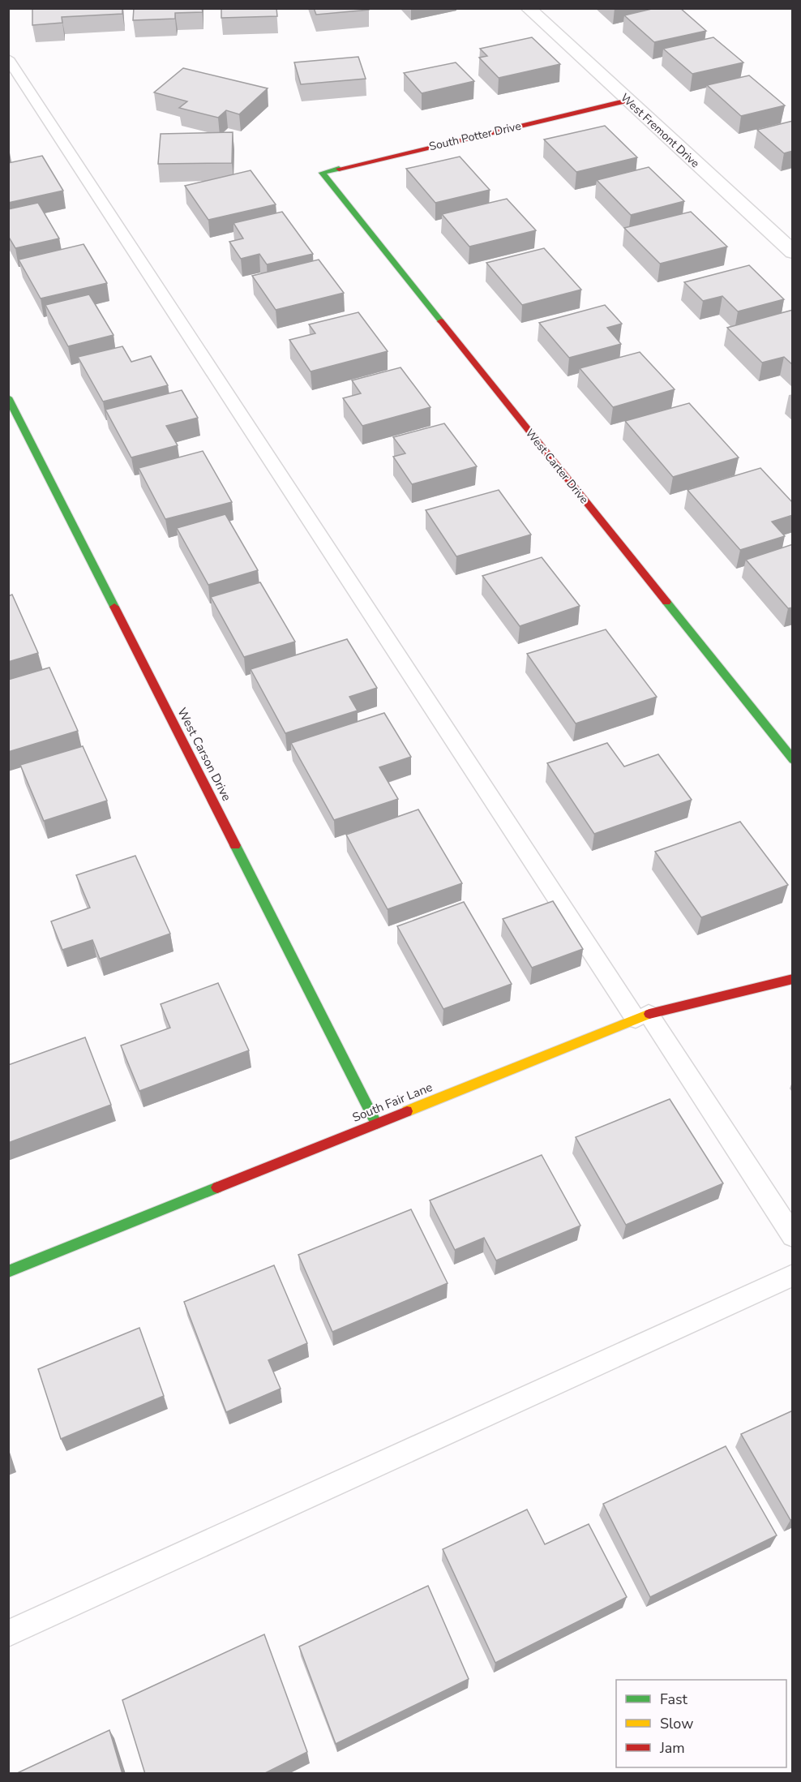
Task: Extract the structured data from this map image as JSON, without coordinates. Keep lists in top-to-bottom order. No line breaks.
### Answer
{"streets":{"street":["West Fremont Drive","South Potter Drive","West Carter Drive","West Carson Drive","South Fair Lane"]},"crossings":[["West Fremont Drive","South Potter Drive"],["South Potter Drive","West Carter Drive"],["West Carson Drive","South Fair Lane"]],"legend":["Fast","Slow","Jam"]}
